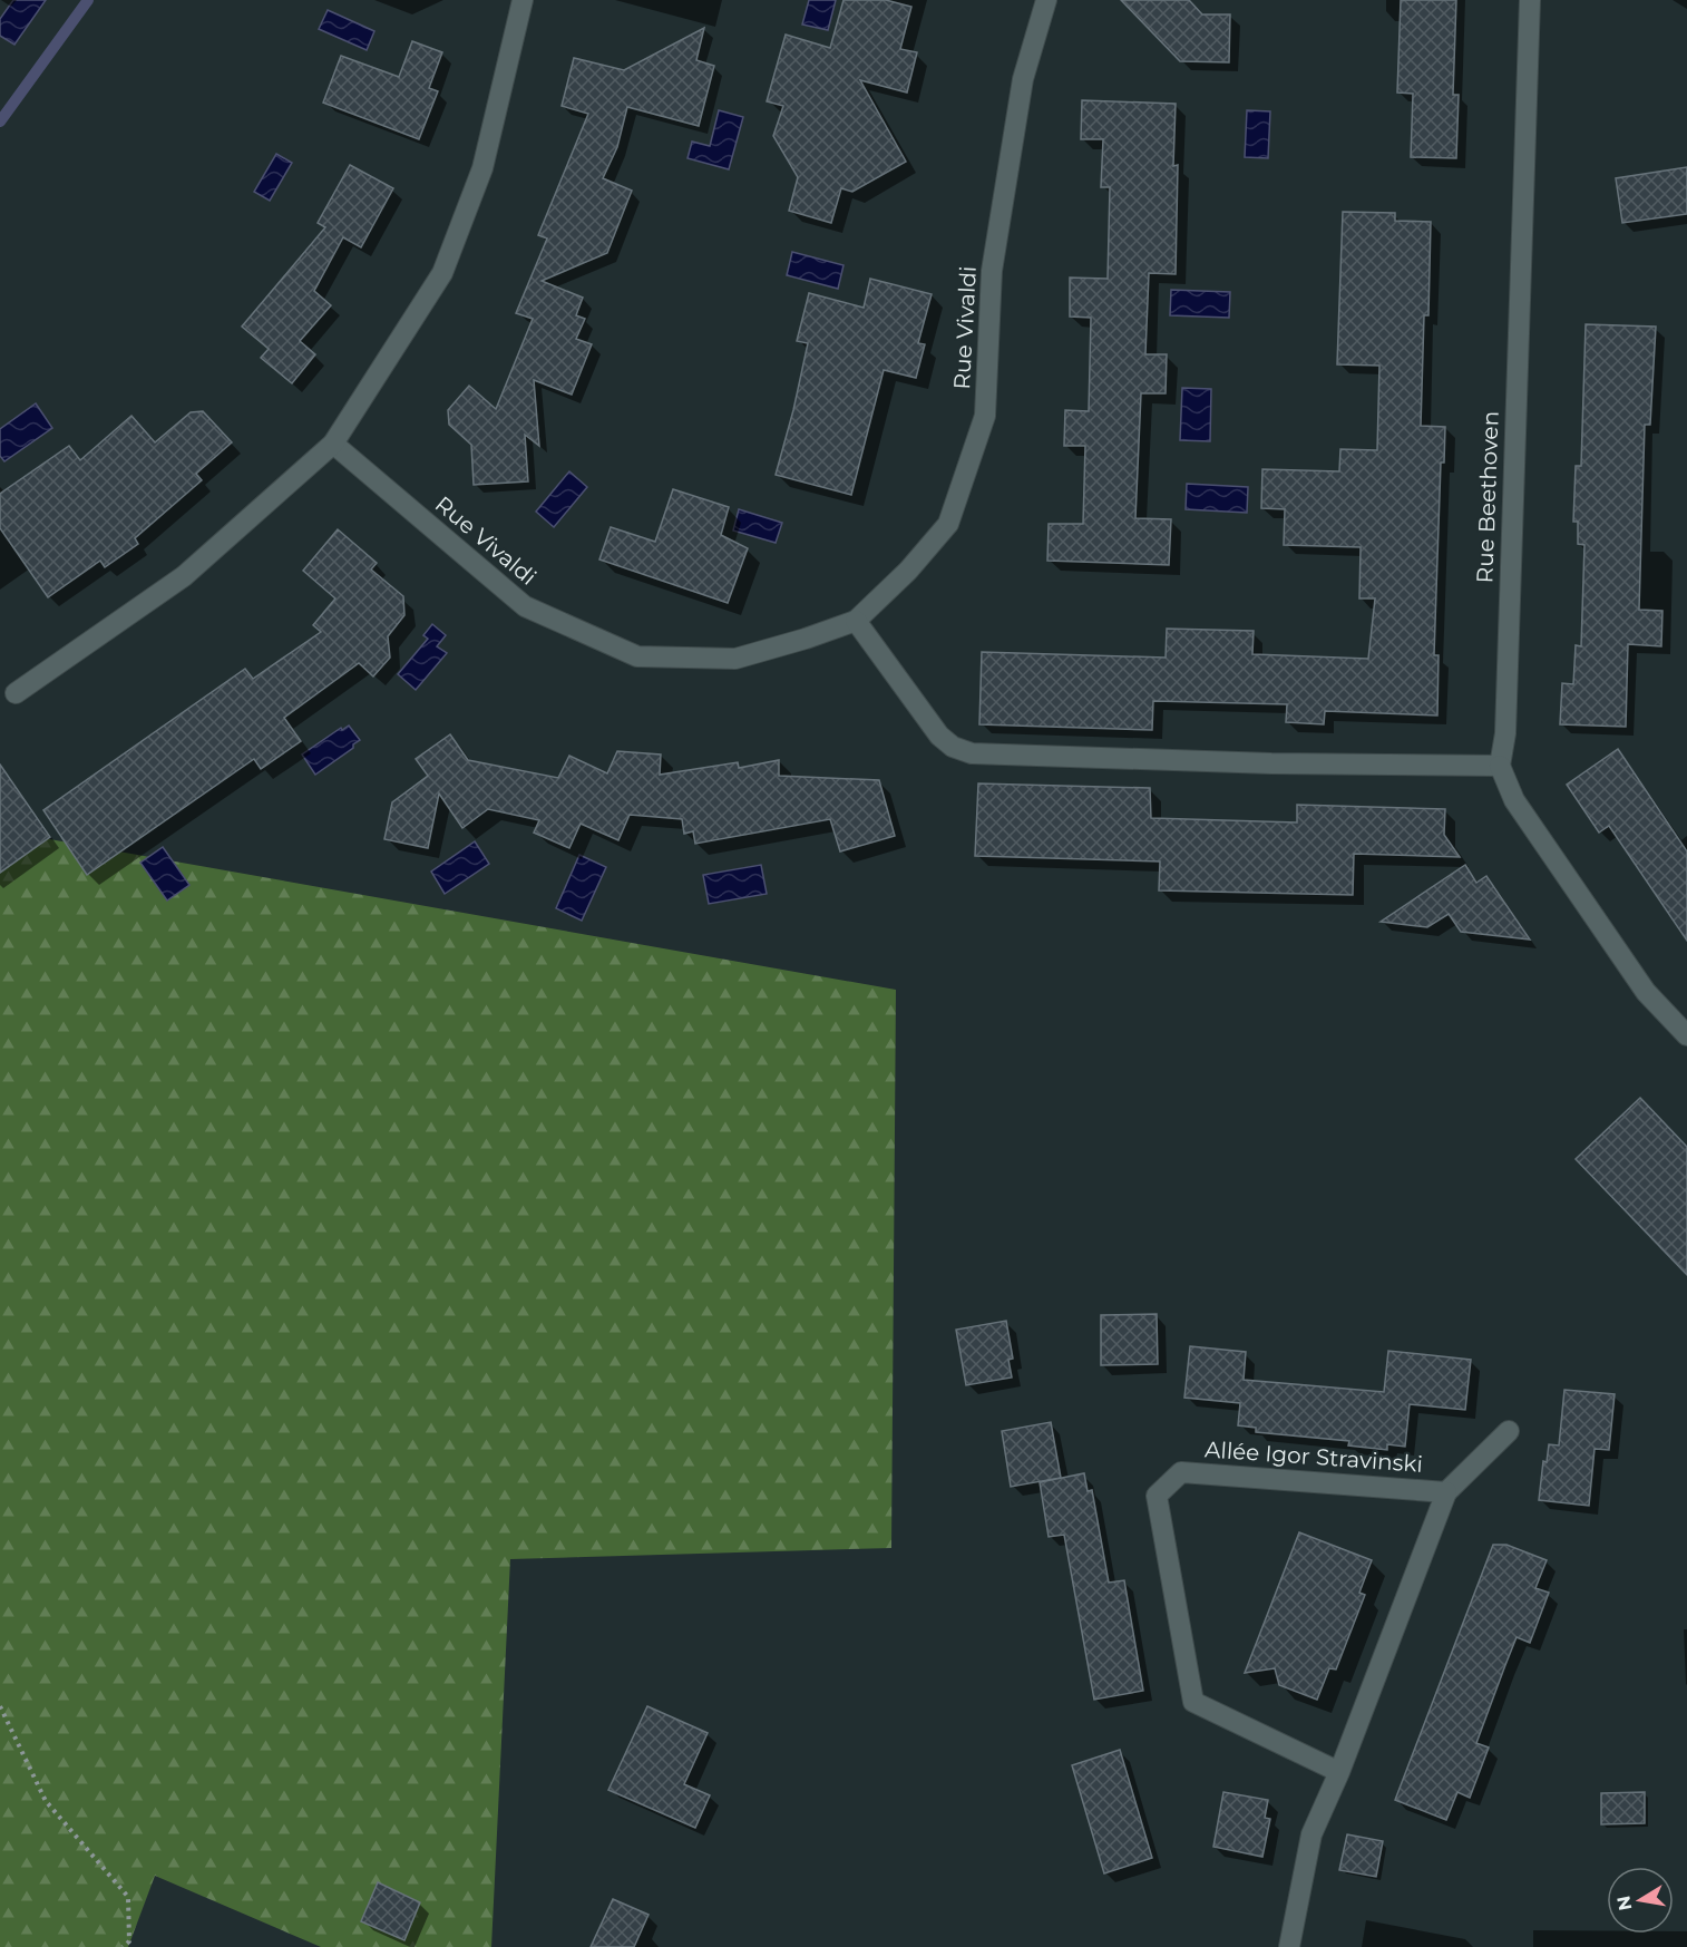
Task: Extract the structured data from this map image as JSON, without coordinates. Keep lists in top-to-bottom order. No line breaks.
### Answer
{"streets":{"street":["Rue Vivaldi","Rue Beethoven","Allée Igor Stravinski"]},"north":"left"}
